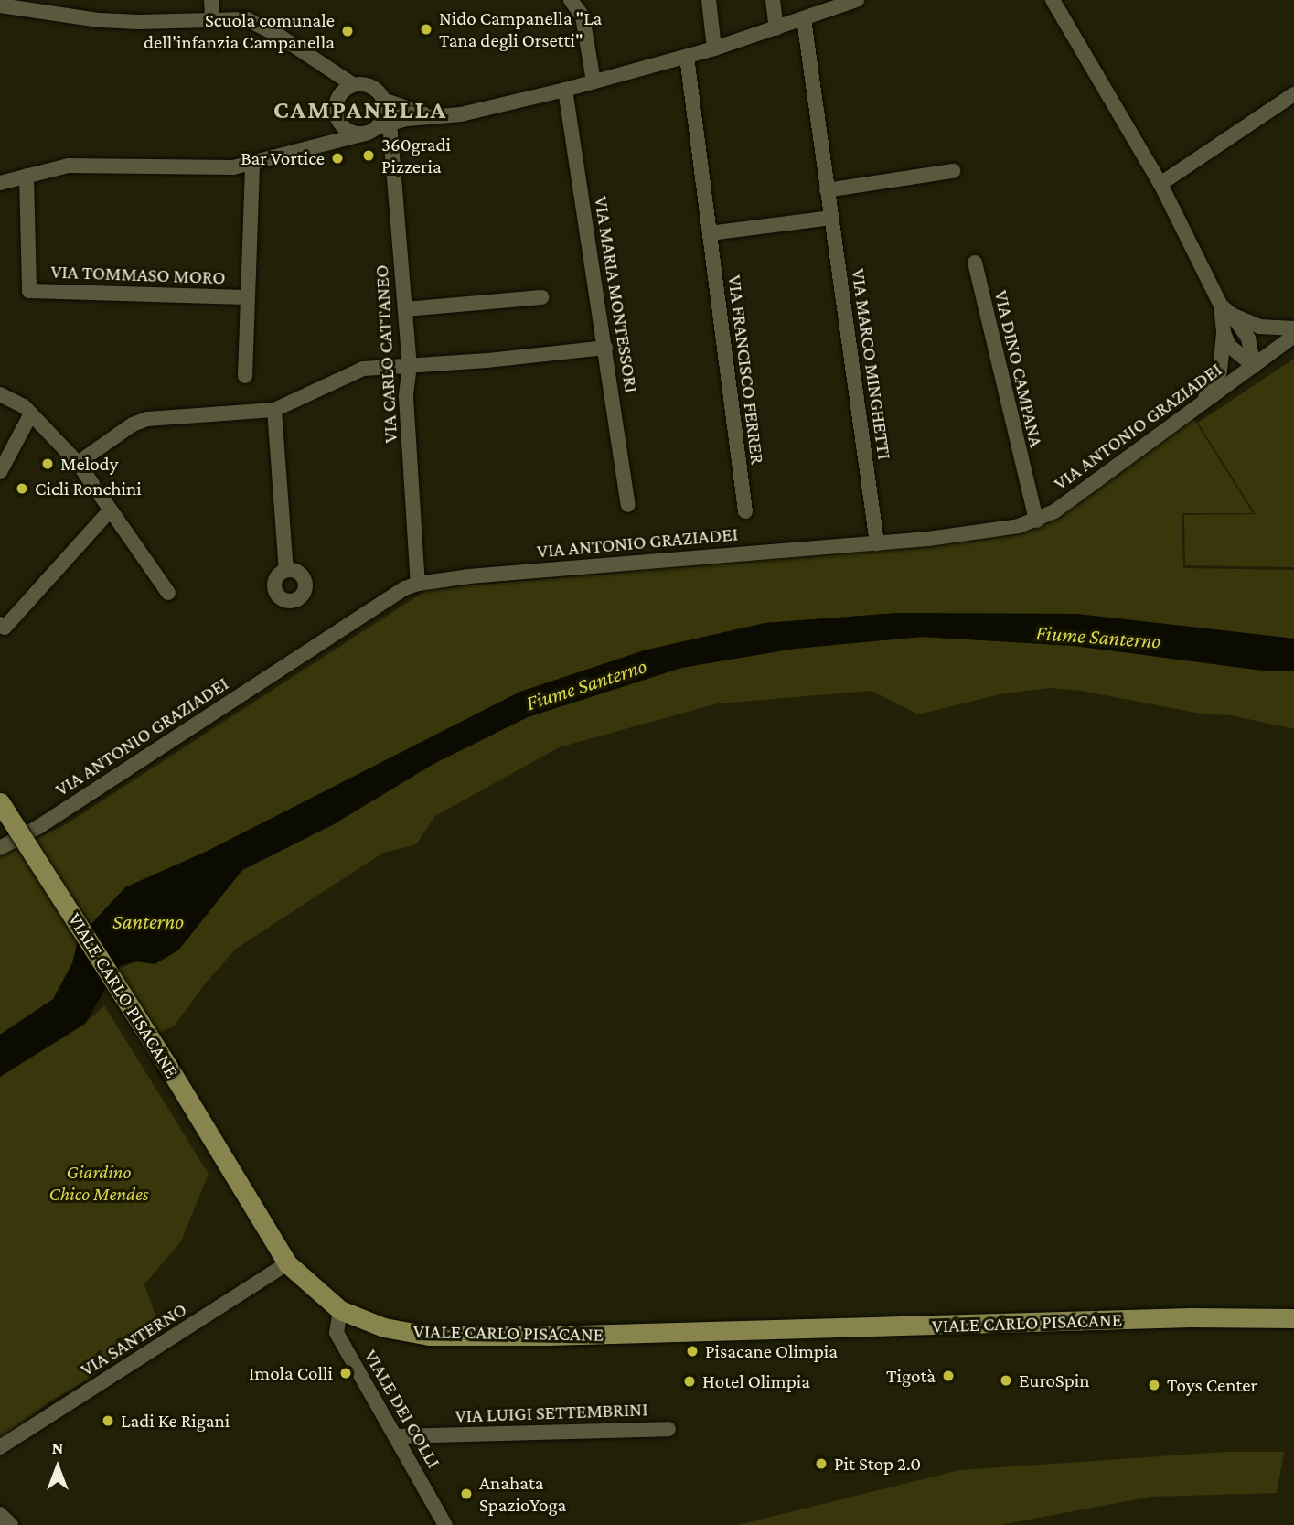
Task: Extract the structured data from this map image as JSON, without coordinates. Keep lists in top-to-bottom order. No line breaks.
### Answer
{"streets":{"main road":["VIALE CARLO PISACANE"],"street":["VIA TOMMASO MORO","VIA MARIA MONTESSORI","VIA CARLO CATTANEO","VIA MARCO MINGHETTI","VIA DINO CAMPANA","VIA FRANCISCO FERRER","VIA ANTONIO GRAZIADEI","VIA SANTERNO","VIALE DEI COLLI","VIA LUIGI SETTEMBRINI"]},"crossings":[["VIA CARLO CATTANEO","VIA ANTONIO GRAZIADEI"],["VIA MARCO MINGHETTI","VIA ANTONIO GRAZIADEI"],["VIA DINO CAMPANA","VIA ANTONIO GRAZIADEI"],["VIALE CARLO PISACANE","VIA SANTERNO"],["VIALE CARLO PISACANE","VIALE DEI COLLI"],["VIALE DEI COLLI","VIA LUIGI SETTEMBRINI"]],"districts":["CAMPANELLA"],"water":["Fiume Santerno","Santerno"],"parks":["Giardino Chico Mendes"],"places":["Nido Campanella \"La Tana degli Orsetti\"","Scuola comunale dell'infanzia Campanella","360gradi Pizzeria","Bar Vortice","Melody","Cicli Ronchini","Pisacane Olimpia","Imola Colli","Tigotà","EuroSpin","Hotel Olimpia","Toys Center","Ladi Ke Rigani","Pit Stop 2.0","Anahata SpazioYoga"],"north":"top"}
